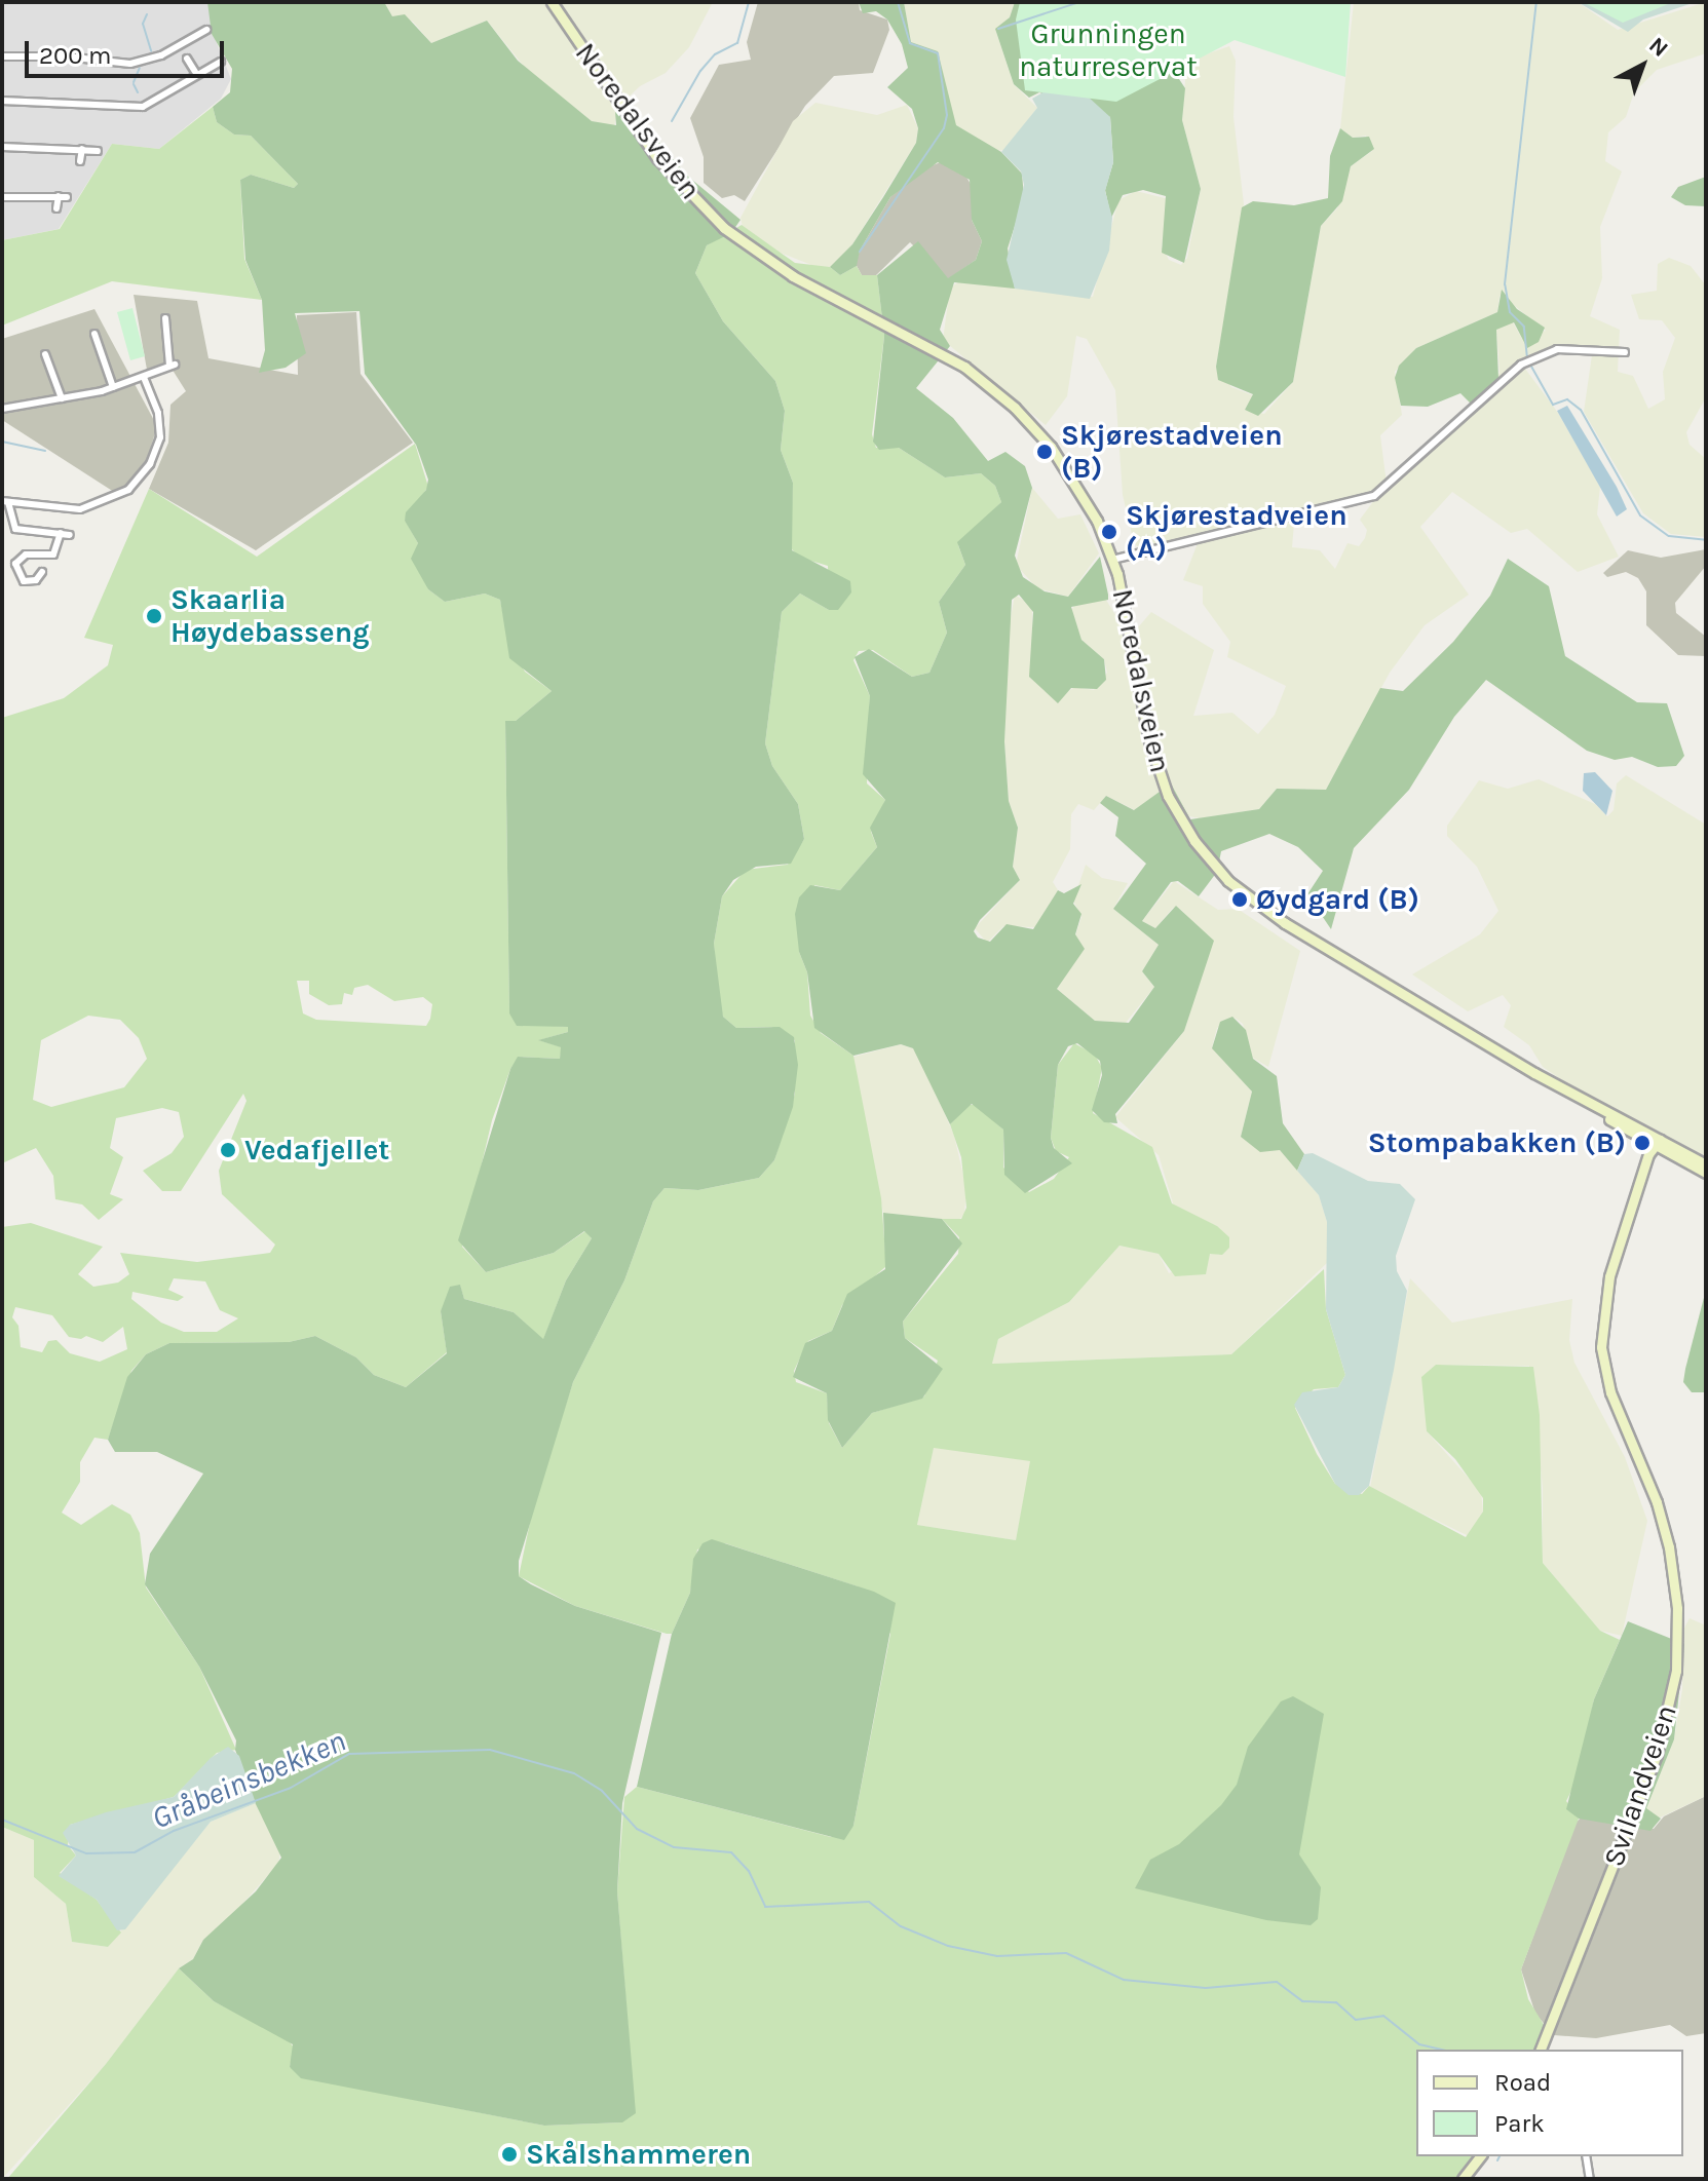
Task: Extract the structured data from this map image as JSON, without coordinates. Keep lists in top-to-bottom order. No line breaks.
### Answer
{"streets":{"main road":["Noredalsveien","Svilandveien"]},"crossings":[["Noredalsveien","Svilandveien"]],"water":["Gråbeinsbekken"],"parks":["Grunningen naturreservat"],"places":["Skjørestadveien (B)","Skjørestadveien (A)","Skaarlia Høydebasseng","Øydgard (B)","Stompabakken (B)","Vedafjellet","Skålshammeren"],"legend":["Road","Park"],"scale_bar":"200 m","north":"top right"}
